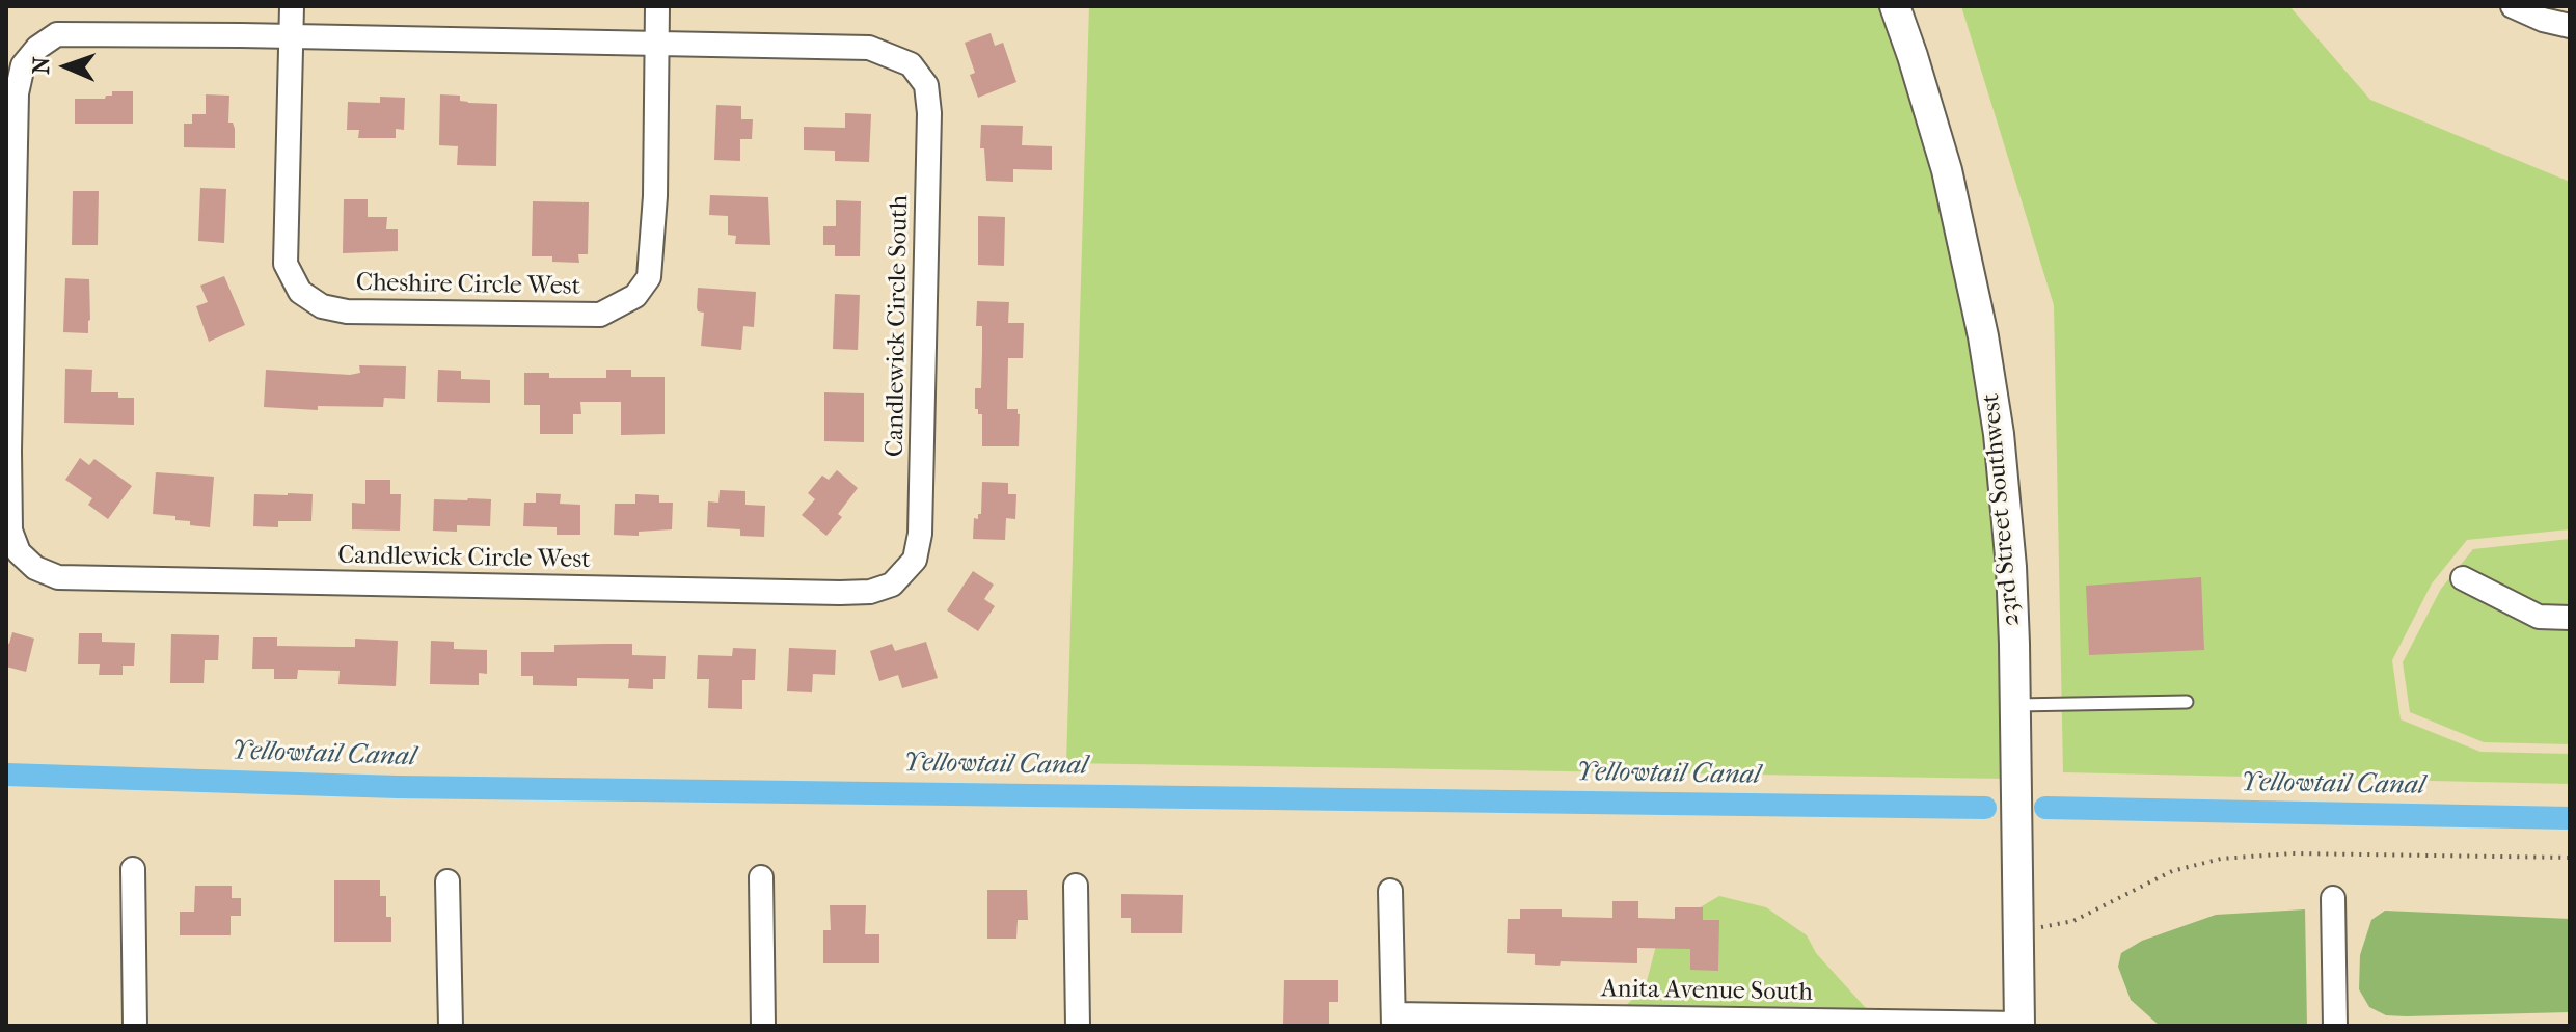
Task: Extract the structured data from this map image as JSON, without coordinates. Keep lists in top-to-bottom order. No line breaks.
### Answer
{"streets":{"street":["Cheshire Circle West","Candlewick Circle South","23rd Street Southwest","Candlewick Circle West","Anita Avenue South"]},"crossings":[["Cheshire Circle West","Candlewick Circle South"],["Cheshire Circle West","Candlewick Circle West"],["Candlewick Circle South","Candlewick Circle West"],["23rd Street Southwest","Anita Avenue South"]],"water":["Yellowtail Canal"],"north":"left"}
